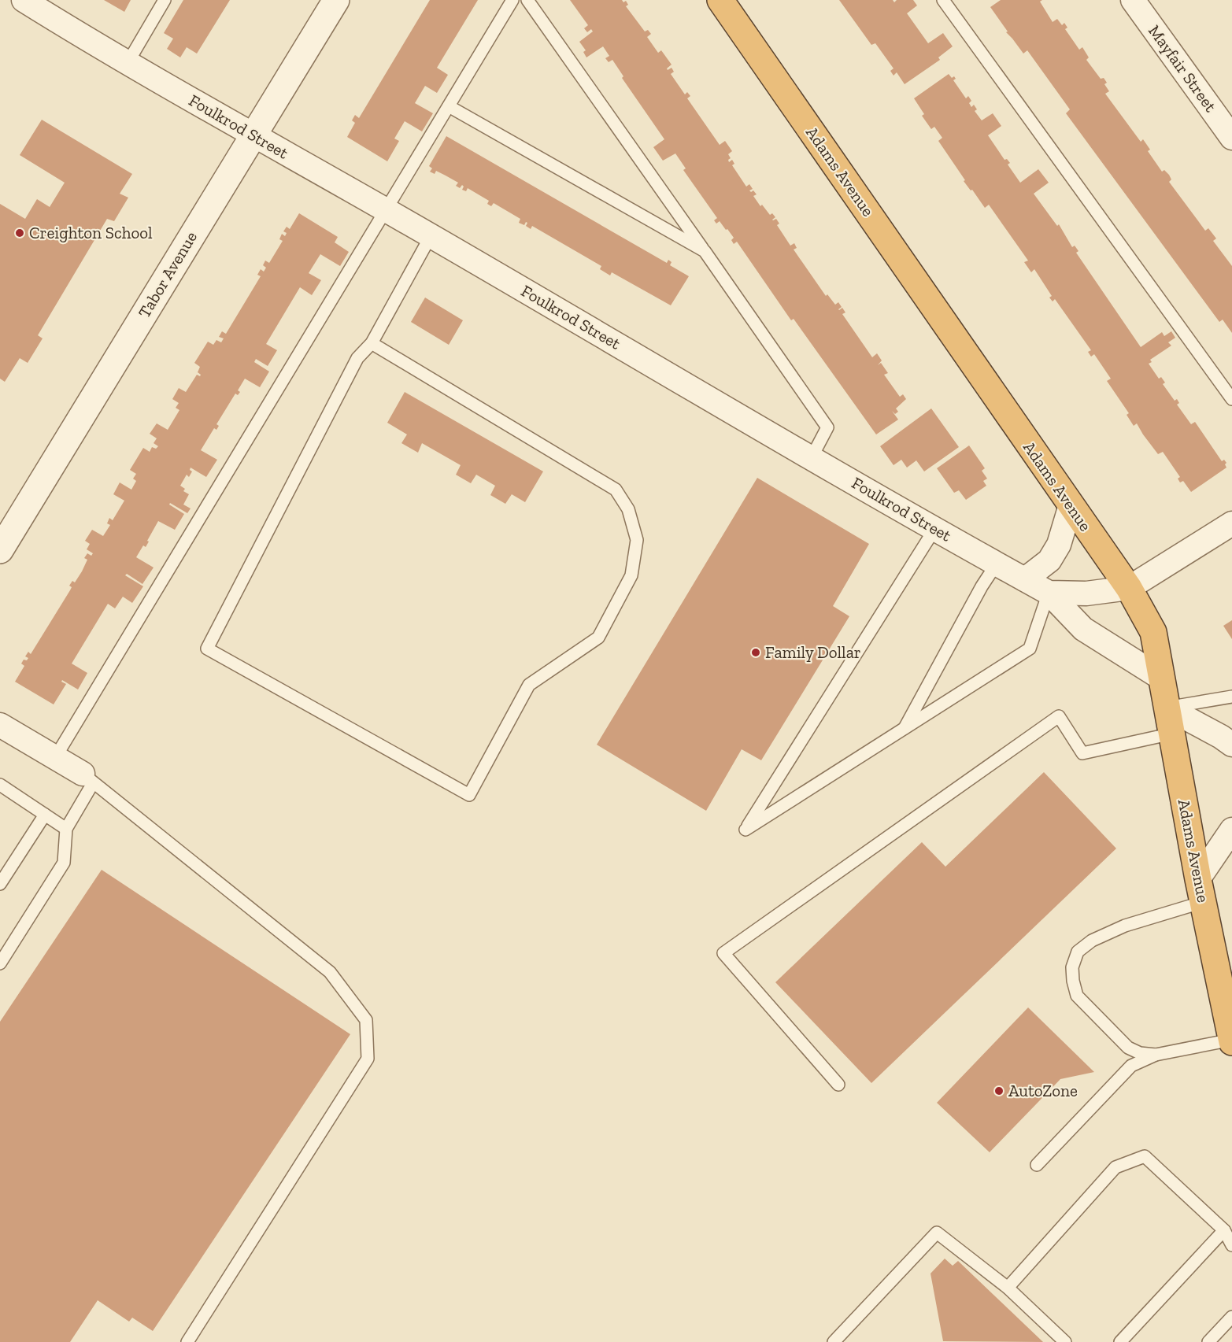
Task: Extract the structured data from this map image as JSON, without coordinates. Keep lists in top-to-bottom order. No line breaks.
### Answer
{"streets":{"highway":["Adams Avenue"],"street":["Mayfair Street","Foulkrod Street","Tabor Avenue"]},"crossings":[["Foulkrod Street","Adams Avenue"],["Foulkrod Street","Tabor Avenue"]],"places":["Creighton School","Family Dollar","AutoZone"]}
